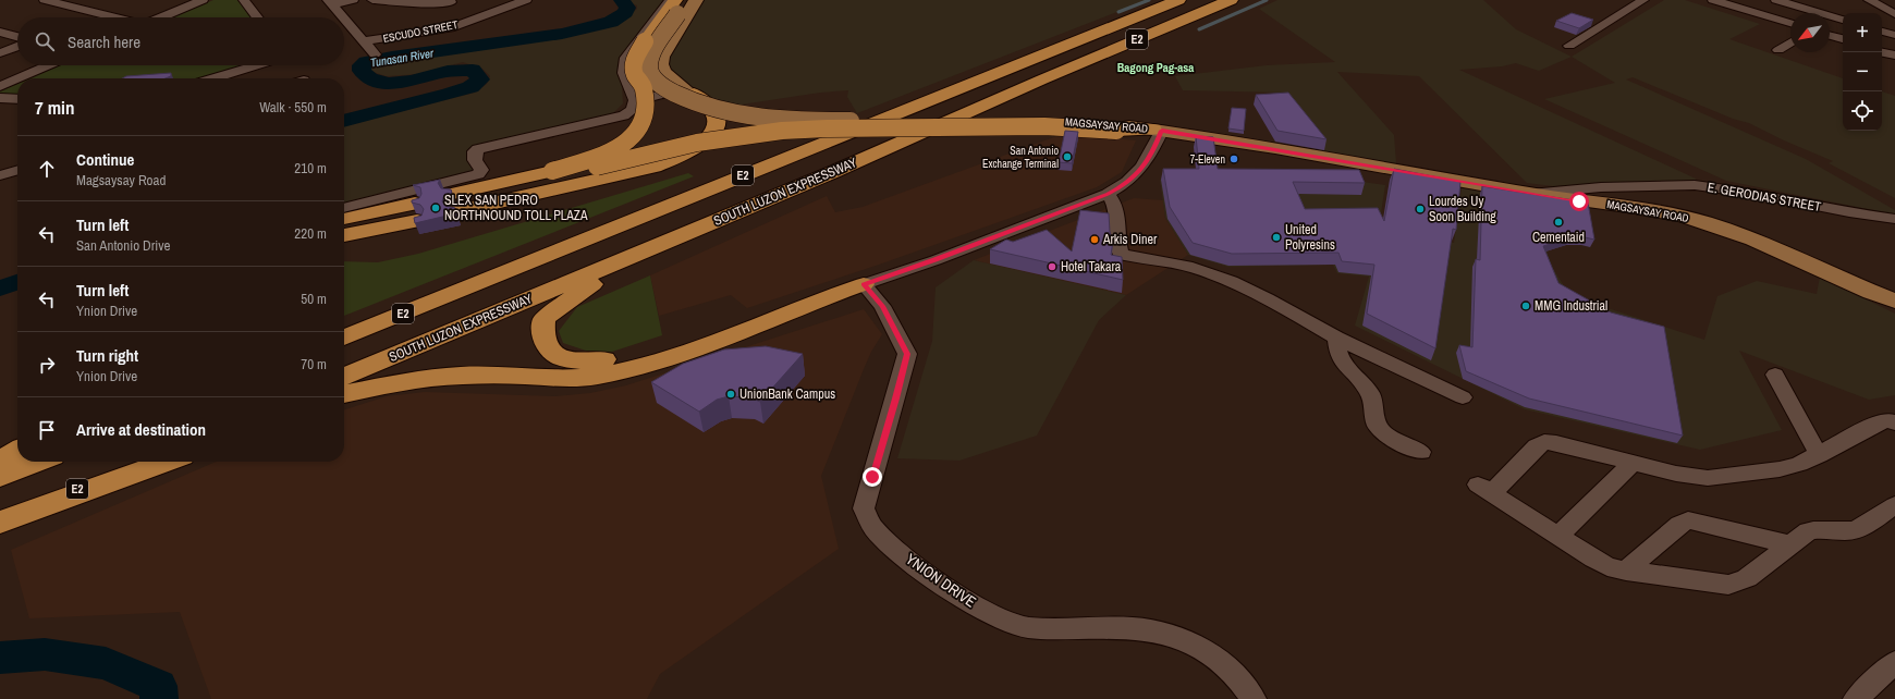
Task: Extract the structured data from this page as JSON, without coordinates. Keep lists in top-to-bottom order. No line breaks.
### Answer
{"streets":{"highway":["E2","SOUTH LUZON EXPRESSWAY"],"main road":["MAGSAYSAY ROAD"],"street":["ESCUDO STREET","E. GERODIAS STREET","YNION DRIVE"]},"crossings":[["MAGSAYSAY ROAD","E. GERODIAS STREET"]],"districts":["Bagong Pag-asa"],"water":["Tunasan River"],"places":["San Antonio Exchange Terminal","7-Eleven","SLEX SAN PEDRO NORTHNOUND TOLL PLAZA","Lourdes Uy Soon Building","Cementaid","United Polyresins","Arkis Diner","Hotel Takara","MMG Industrial","UnionBank Campus"],"north":"bottom left","page":{"map_buttons":["+","−"],"search":"Search here","heading":["7 min","Walk · 550 m"],"list":[["Continue","Magsaysay Road","210 m"],["Turn left","San Antonio Drive","220 m"],["Turn left","Ynion Drive","50 m"],["Turn right","Ynion Drive","70 m"],"Arrive at destination"]}}
